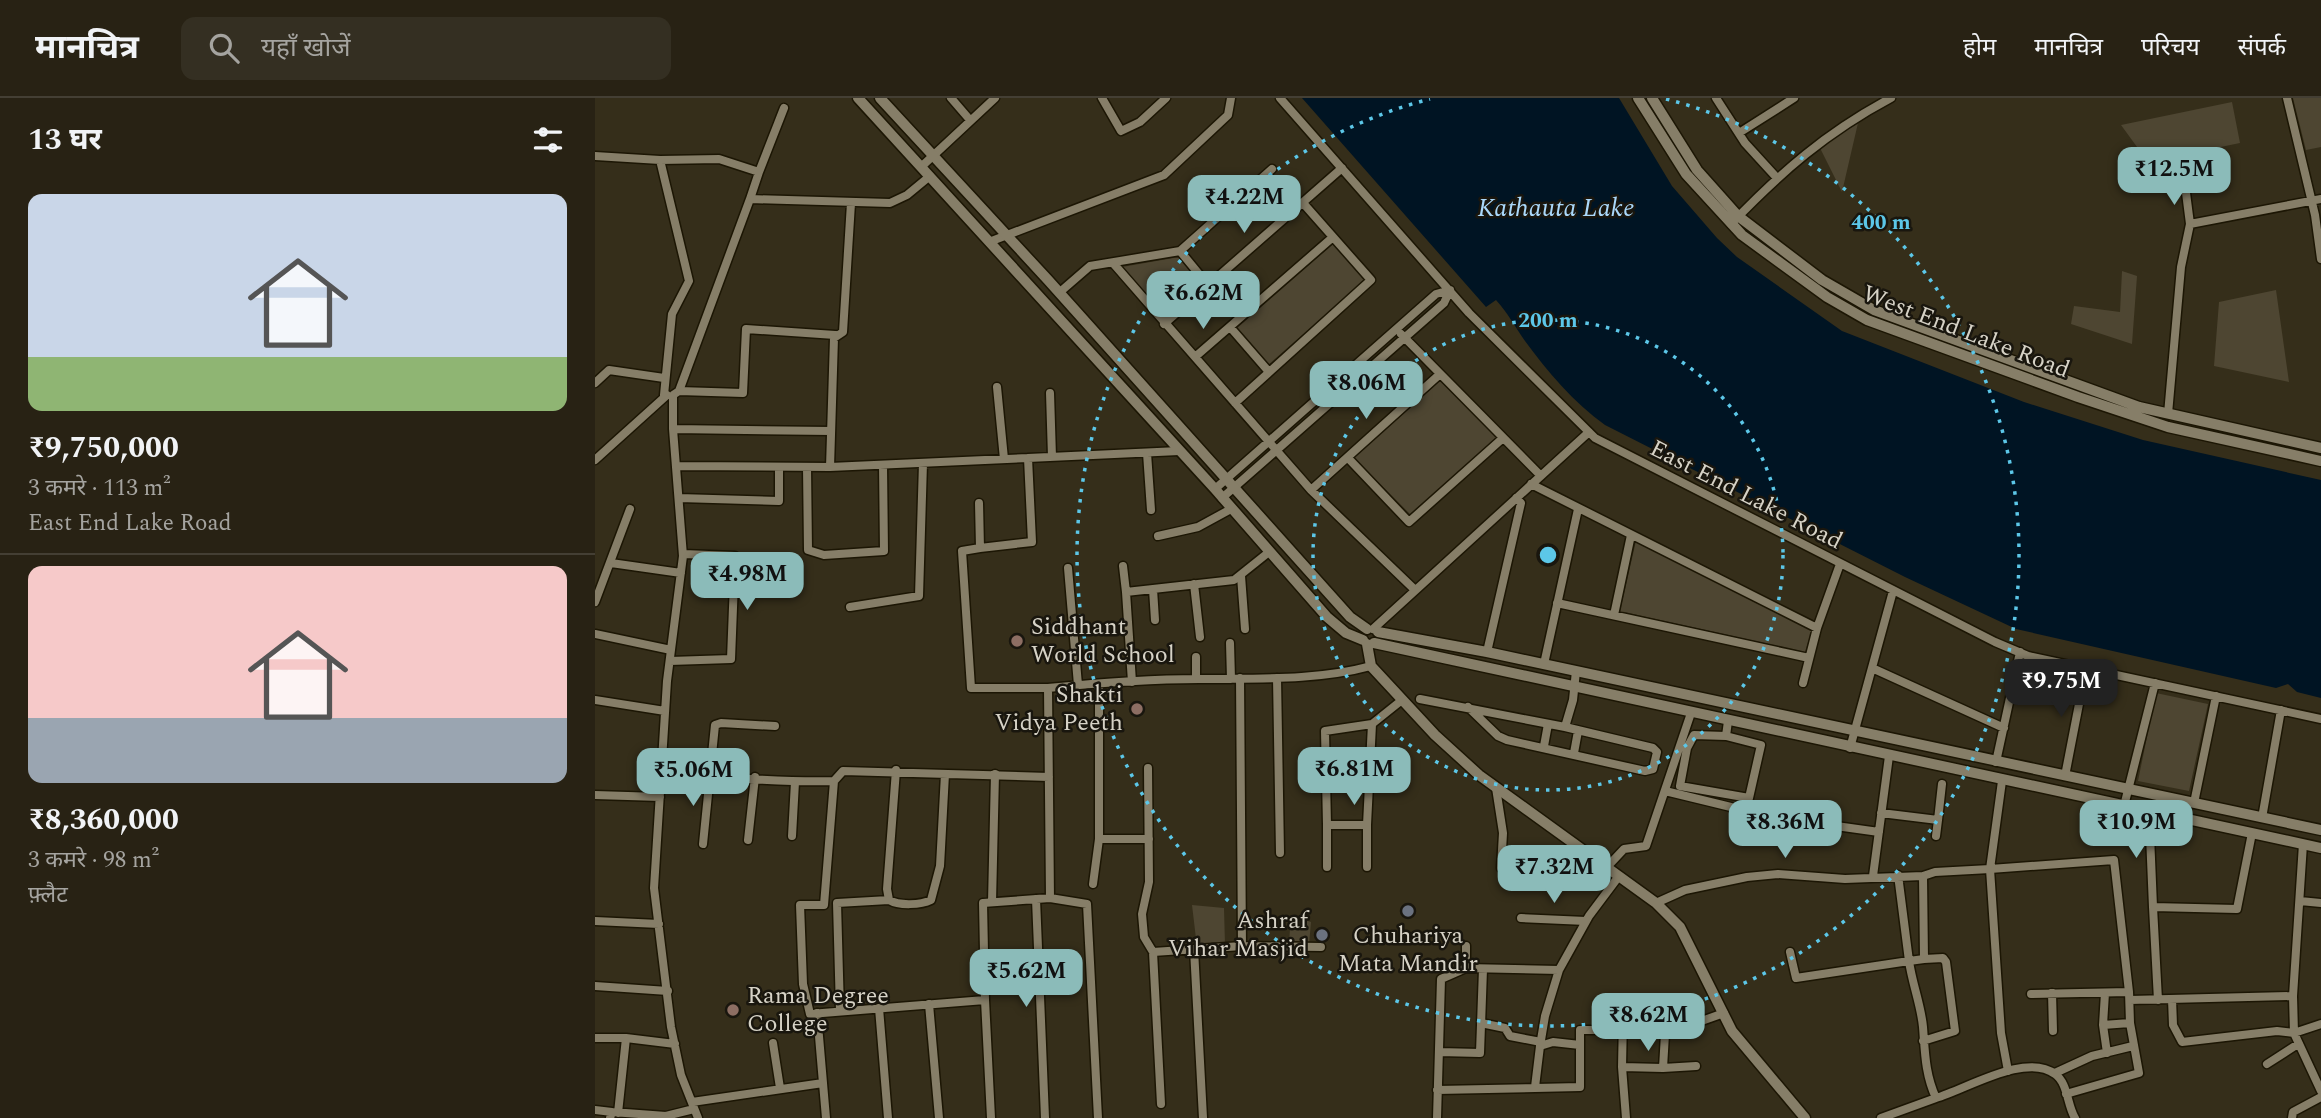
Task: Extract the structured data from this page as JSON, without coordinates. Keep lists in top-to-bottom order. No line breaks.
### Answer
{"streets":{"street":["West End Lake Road","East End Lake Road"]},"water":["Kathauta Lake"],"places":["Siddhant World School","Shakti Vidya Peeth","Chuhariya Mata Mandir","Ashraf Vihar Masjid","Rama Degree College"],"page":{"header":"मानचित्र","search":"यहाँ खोजें","nav":["होम","मानचित्र","परिचय","संपर्क"],"heading":"13 घर","price":["₹12.5M","₹4.22M","₹6.62M","₹8.06M","₹4.98M","₹9.75M","₹6.81M","₹5.06M","₹8.36M","₹10.9M","₹7.32M","₹5.62M","₹8.62M"],"list":[{"name":"₹9,750,000","note":"3 कमरे · 113 m² · East End Lake Road"},{"name":"₹8,360,000","note":"3 कमरे · 98 m² · फ़्लैट"}]},"rings":["400 m","200 m"]}
